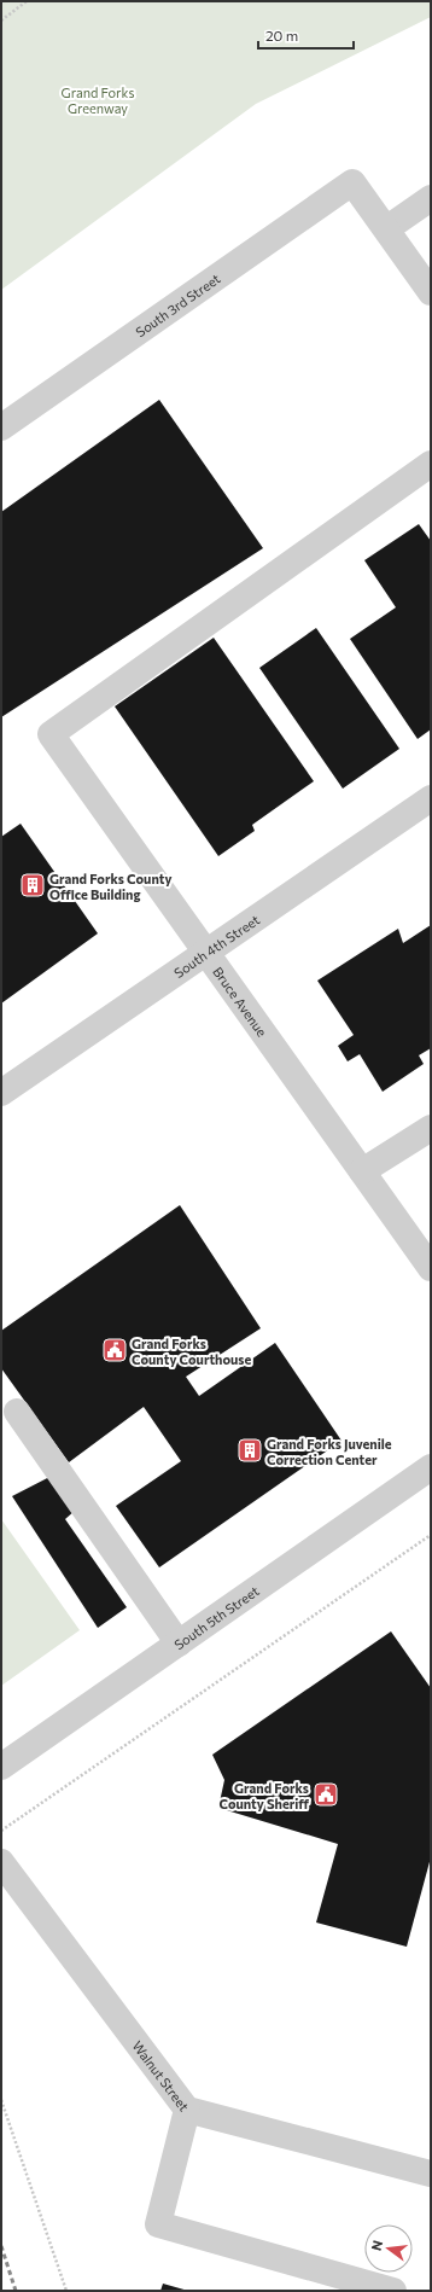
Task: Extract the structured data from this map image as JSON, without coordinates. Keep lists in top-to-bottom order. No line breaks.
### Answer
{"streets":{"street":["South 3rd Street","South 4th Street","Bruce Avenue","South 5th Street","Walnut Street"]},"crossings":[["South 4th Street","Bruce Avenue"]],"parks":["Grand Forks Greenway"],"places":{"building":["Grand Forks County Office Building","Grand Forks Juvenile Correction Center"],"public building":["Grand Forks County Courthouse","Grand Forks County Sheriff"]},"scale_bar":"20 m","north":"left"}
